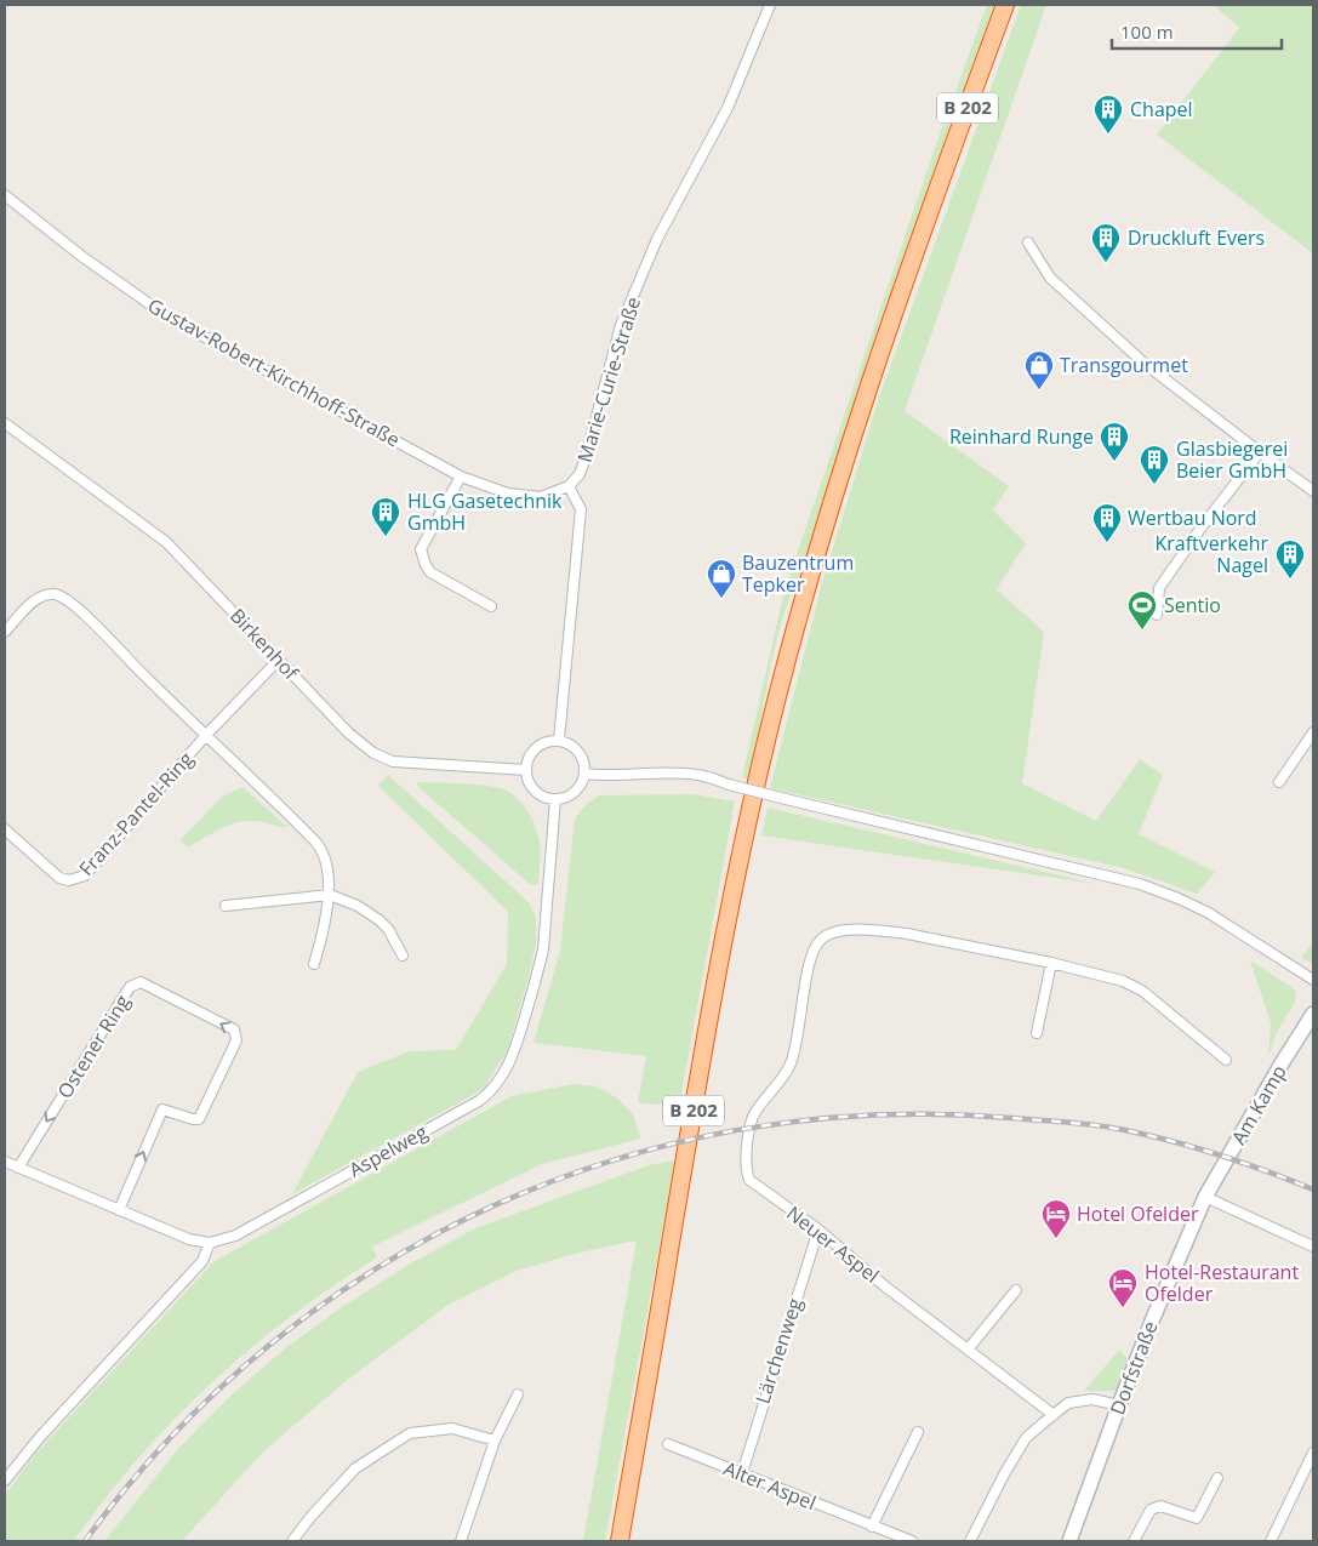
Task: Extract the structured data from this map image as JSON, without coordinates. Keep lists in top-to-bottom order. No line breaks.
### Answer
{"streets":{"highway":["B 202"],"main road":["Am Kamp","Dorfstraße"],"street":["Gustav-Robert-Kirchhoff-Straße","Marie-Curie-Straße","Birkenhof","Franz-Pantel-Ring","Ostener Ring","Aspelweg","Neuer Aspel","Lärchenweg","Alter Aspel"]},"crossings":[["Gustav-Robert-Kirchhoff-Straße","Marie-Curie-Straße"],["Marie-Curie-Straße","Birkenhof"],["Marie-Curie-Straße","Aspelweg"],["Birkenhof","Franz-Pantel-Ring"],["Birkenhof","Aspelweg"],["Am Kamp","Dorfstraße"],["Neuer Aspel","Lärchenweg"],["Lärchenweg","Alter Aspel"]],"places":{"building":["Chapel","Druckluft Evers","Reinhard Runge","Glasbiegerei Beier GmbH","HLG Gasetechnik GmbH","Wertbau Nord","Kraftverkehr Nagel"],"shop":["Transgourmet","Bauzentrum Tepker"],"sports":["Sentio"],"hotel":["Hotel Ofelder","Hotel-Restaurant Ofelder"]},"scale_bar":"100 m"}
